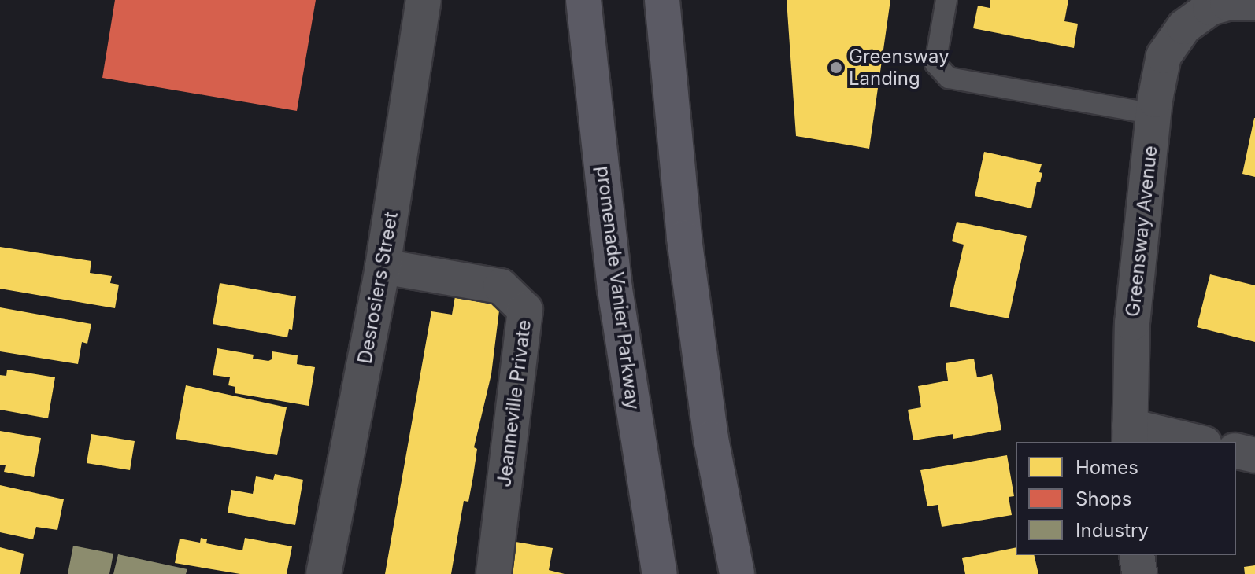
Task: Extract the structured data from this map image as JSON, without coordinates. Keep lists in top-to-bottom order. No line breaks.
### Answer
{"streets":{"main road":["promenade Vanier Parkway"],"street":["Greensway Avenue","Desrosiers Street","Jeanneville Private"]},"crossings":[["Desrosiers Street","Jeanneville Private"]],"places":["Greensway Landing"],"legend":["Homes","Shops","Industry"]}
